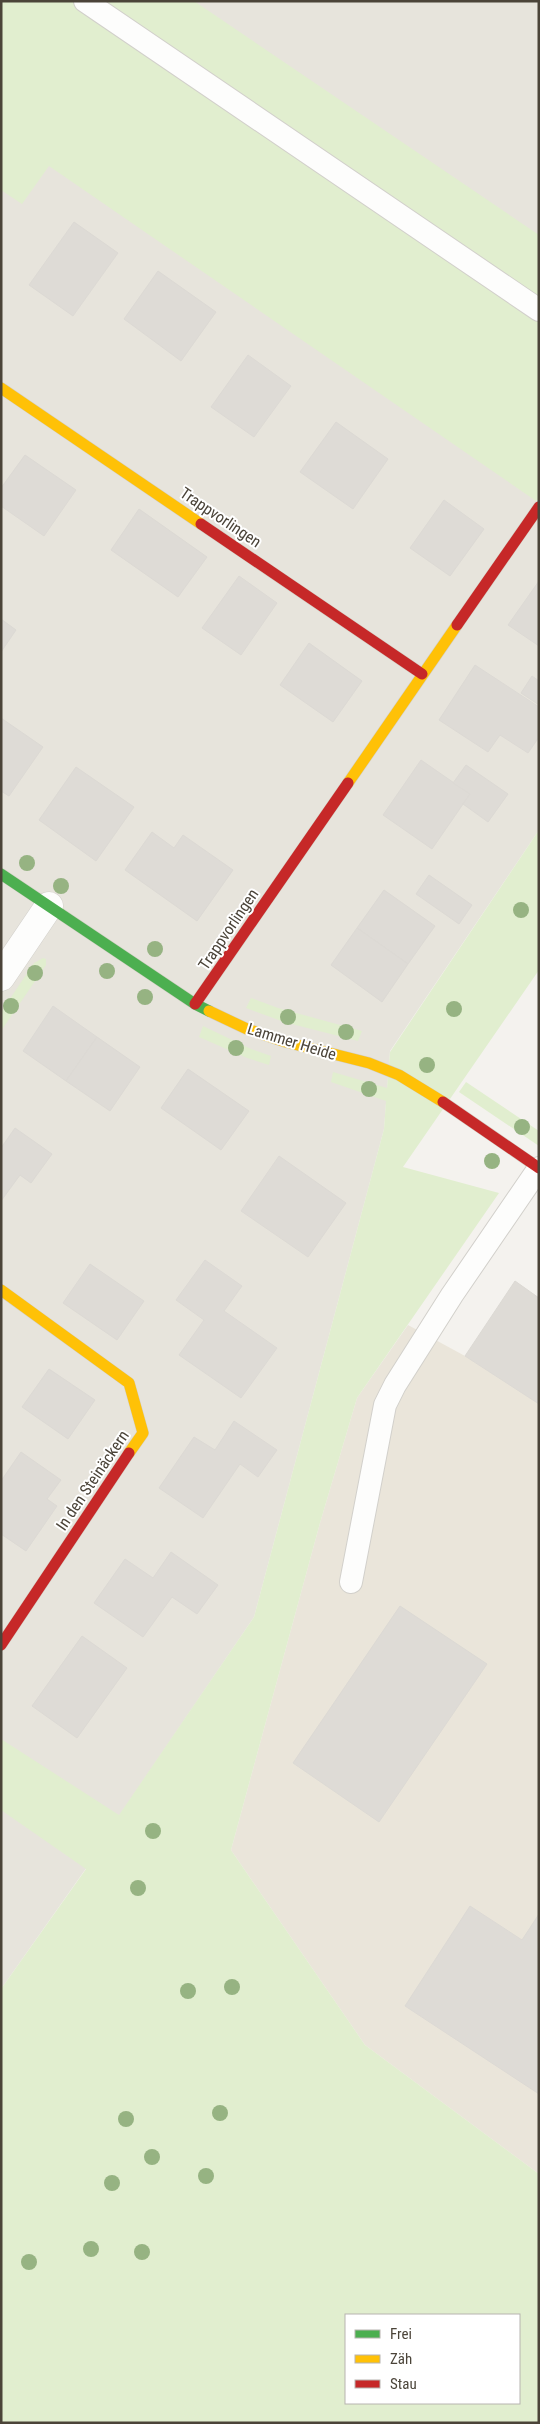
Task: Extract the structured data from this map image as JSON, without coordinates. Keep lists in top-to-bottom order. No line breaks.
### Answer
{"streets":{"street":["Trappvorlingen","Lammer Heide","In den Steinäckern"]},"crossings":[["Trappvorlingen","Lammer Heide"]],"legend":["Frei","Zäh","Stau"]}
